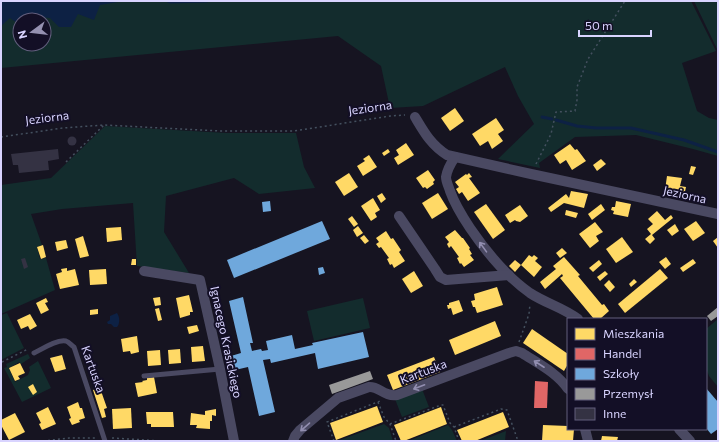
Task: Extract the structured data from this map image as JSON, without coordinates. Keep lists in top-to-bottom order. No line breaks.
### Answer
{"streets":{"street":["Jeziorna","Ignacego Krasickiego","Kartuska"]},"one_way":["Kartuska"],"legend":["Mieszkania","Handel","Szkoły","Przemysł","Inne"],"scale_bar":"50 m","north":"left"}
